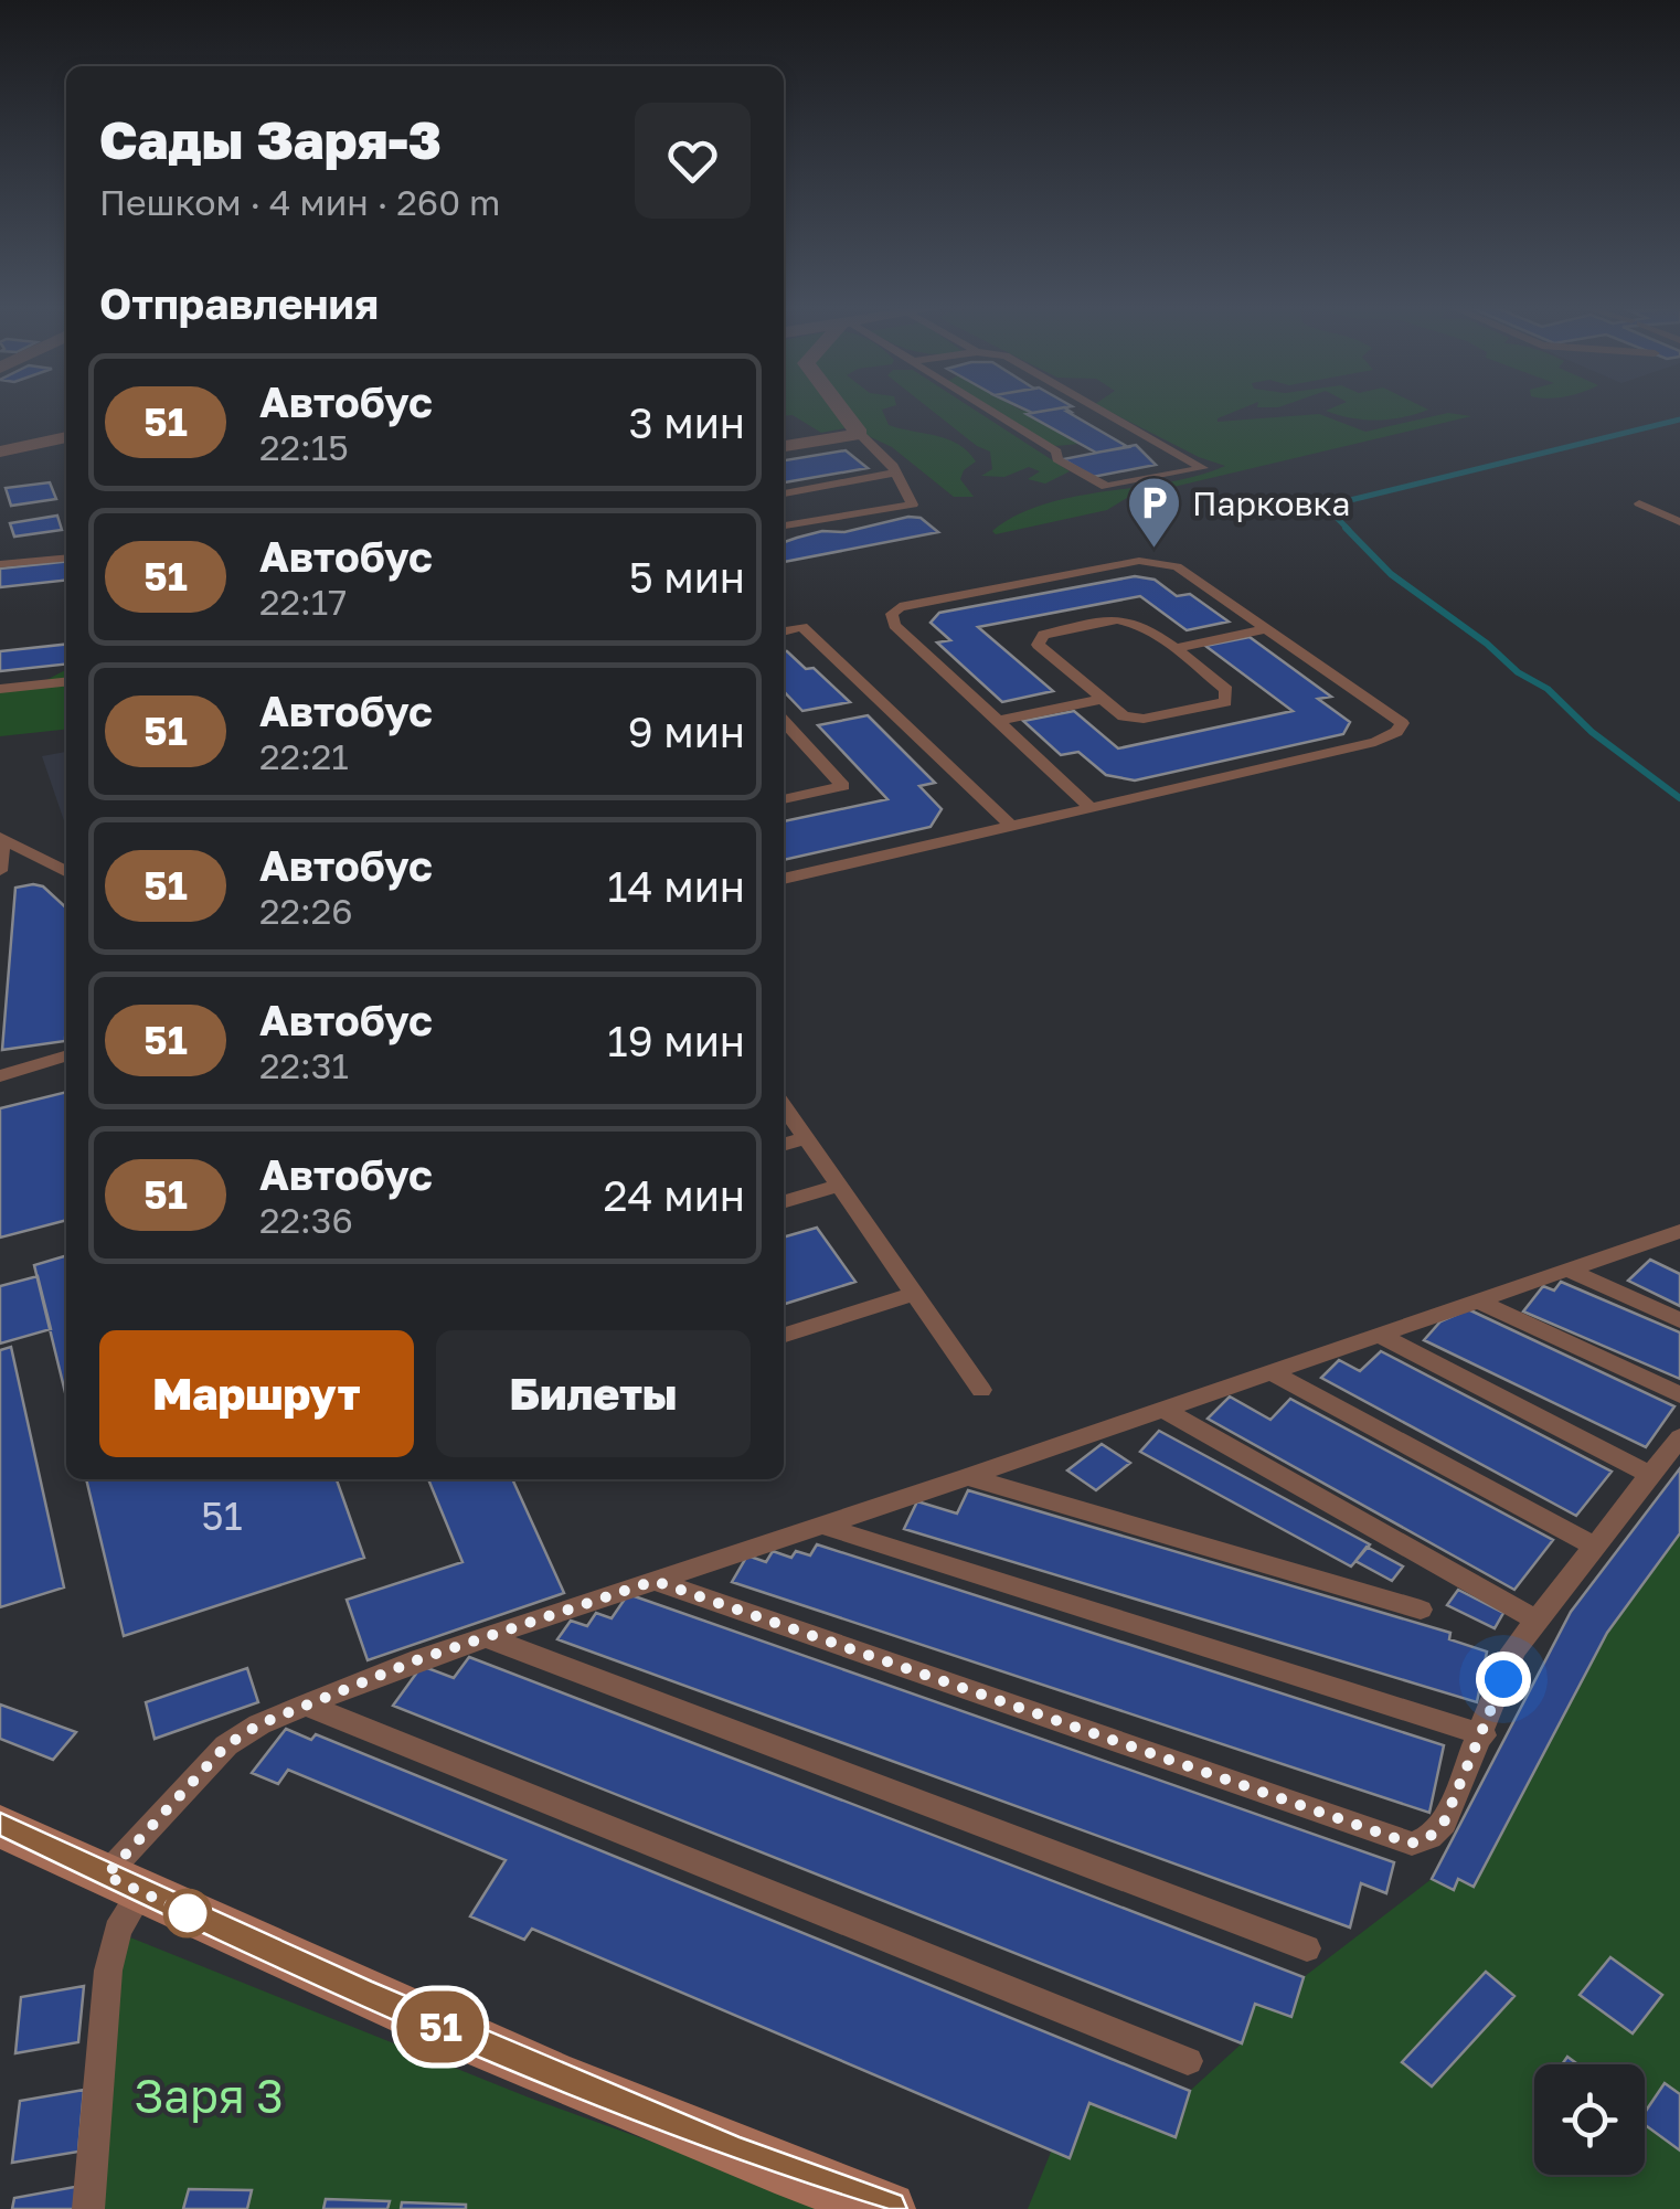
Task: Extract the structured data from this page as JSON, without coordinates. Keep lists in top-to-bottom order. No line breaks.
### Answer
{"parks":["Заря 3"],"places":{"parking":["Парковка"]},"lines":["bus line 51"],"house_numbers":["51"],"page":{"on_map":"51","heading":[["Сады Заря-3","Пешком · 4 мин · 260 m"],"Отправления"],"list":[{"mark":"51","name":"Автобус","note":"22:15","value":"3 мин"},{"mark":"51","name":"Автобус","note":"22:17","value":"5 мин"},{"mark":"51","name":"Автобус","note":"22:21","value":"9 мин"},{"mark":"51","name":"Автобус","note":"22:26","value":"14 мин"},{"mark":"51","name":"Автобус","note":"22:31","value":"19 мин"},{"mark":"51","name":"Автобус","note":"22:36","value":"24 мин"}],"buttons":["Маршрут","Билеты"]}}
